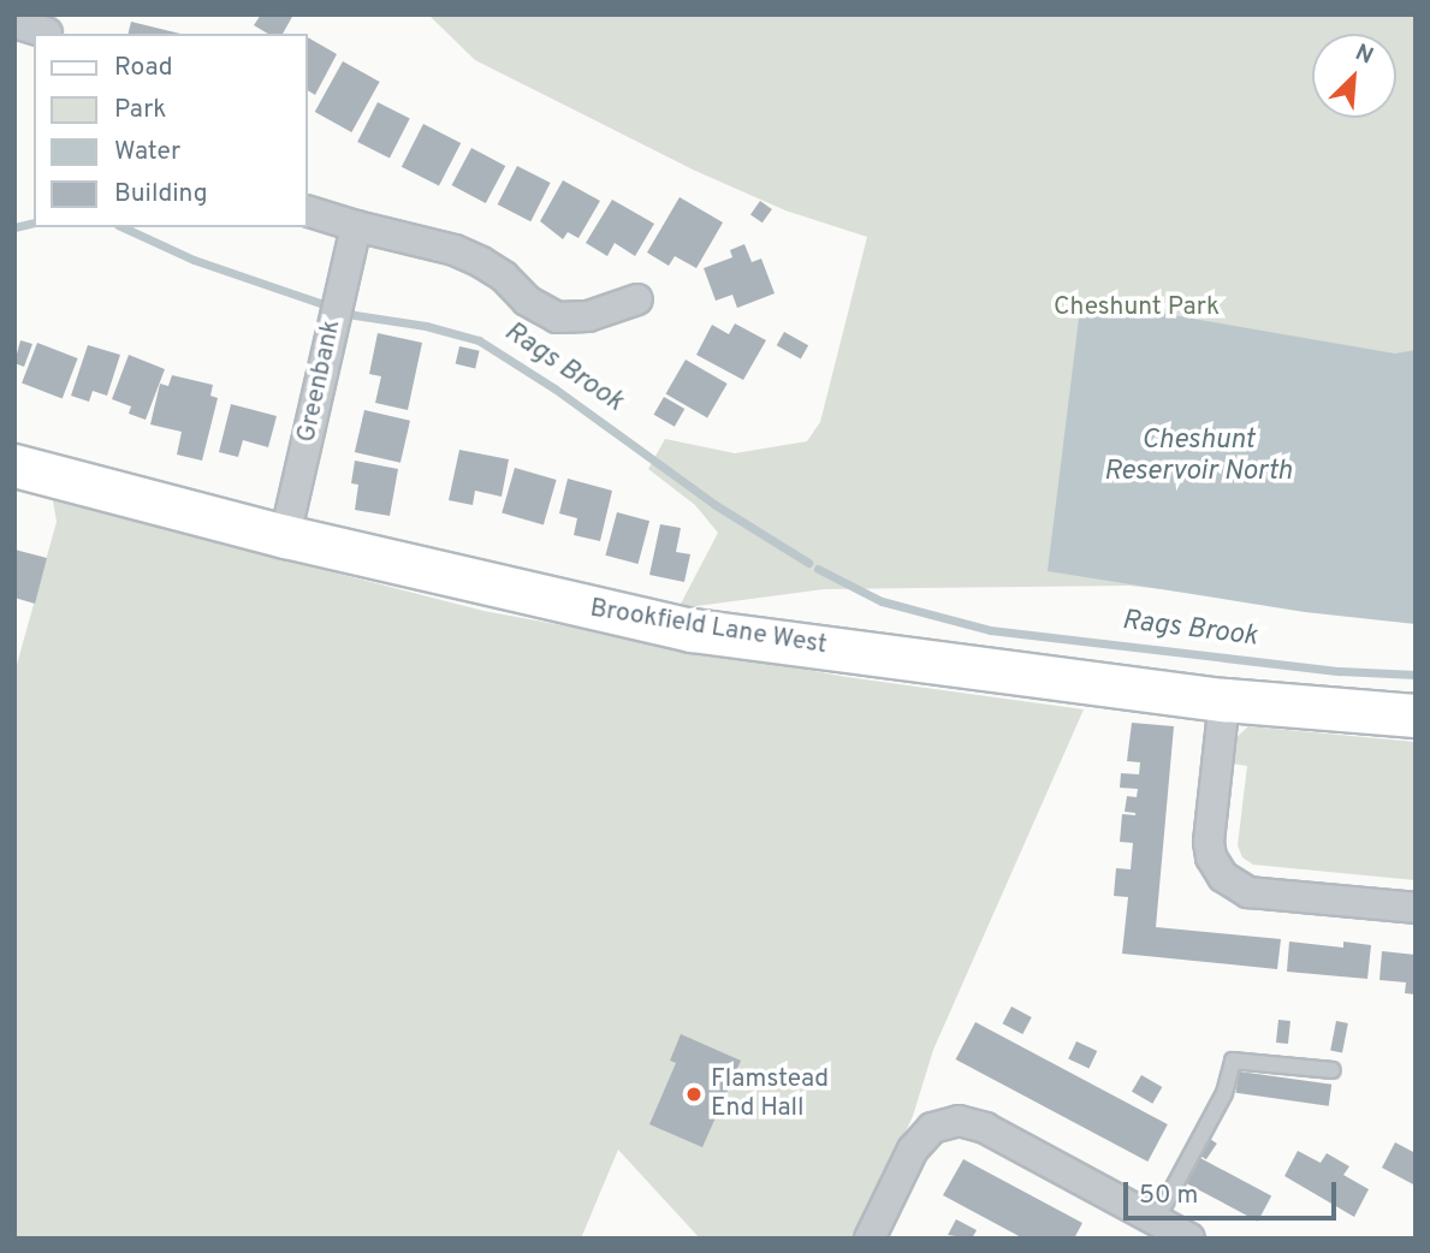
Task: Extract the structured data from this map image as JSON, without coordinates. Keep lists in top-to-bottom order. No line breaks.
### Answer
{"streets":{"main road":["Brookfield Lane West"],"street":["Greenbank"]},"crossings":[["Greenbank","Brookfield Lane West"]],"water":["Rags Brook","Cheshunt Reservoir North"],"parks":["Cheshunt Park"],"places":["Flamstead End Hall"],"legend":["Road","Park","Water","Building"],"scale_bar":"50 m","north":"top right"}
